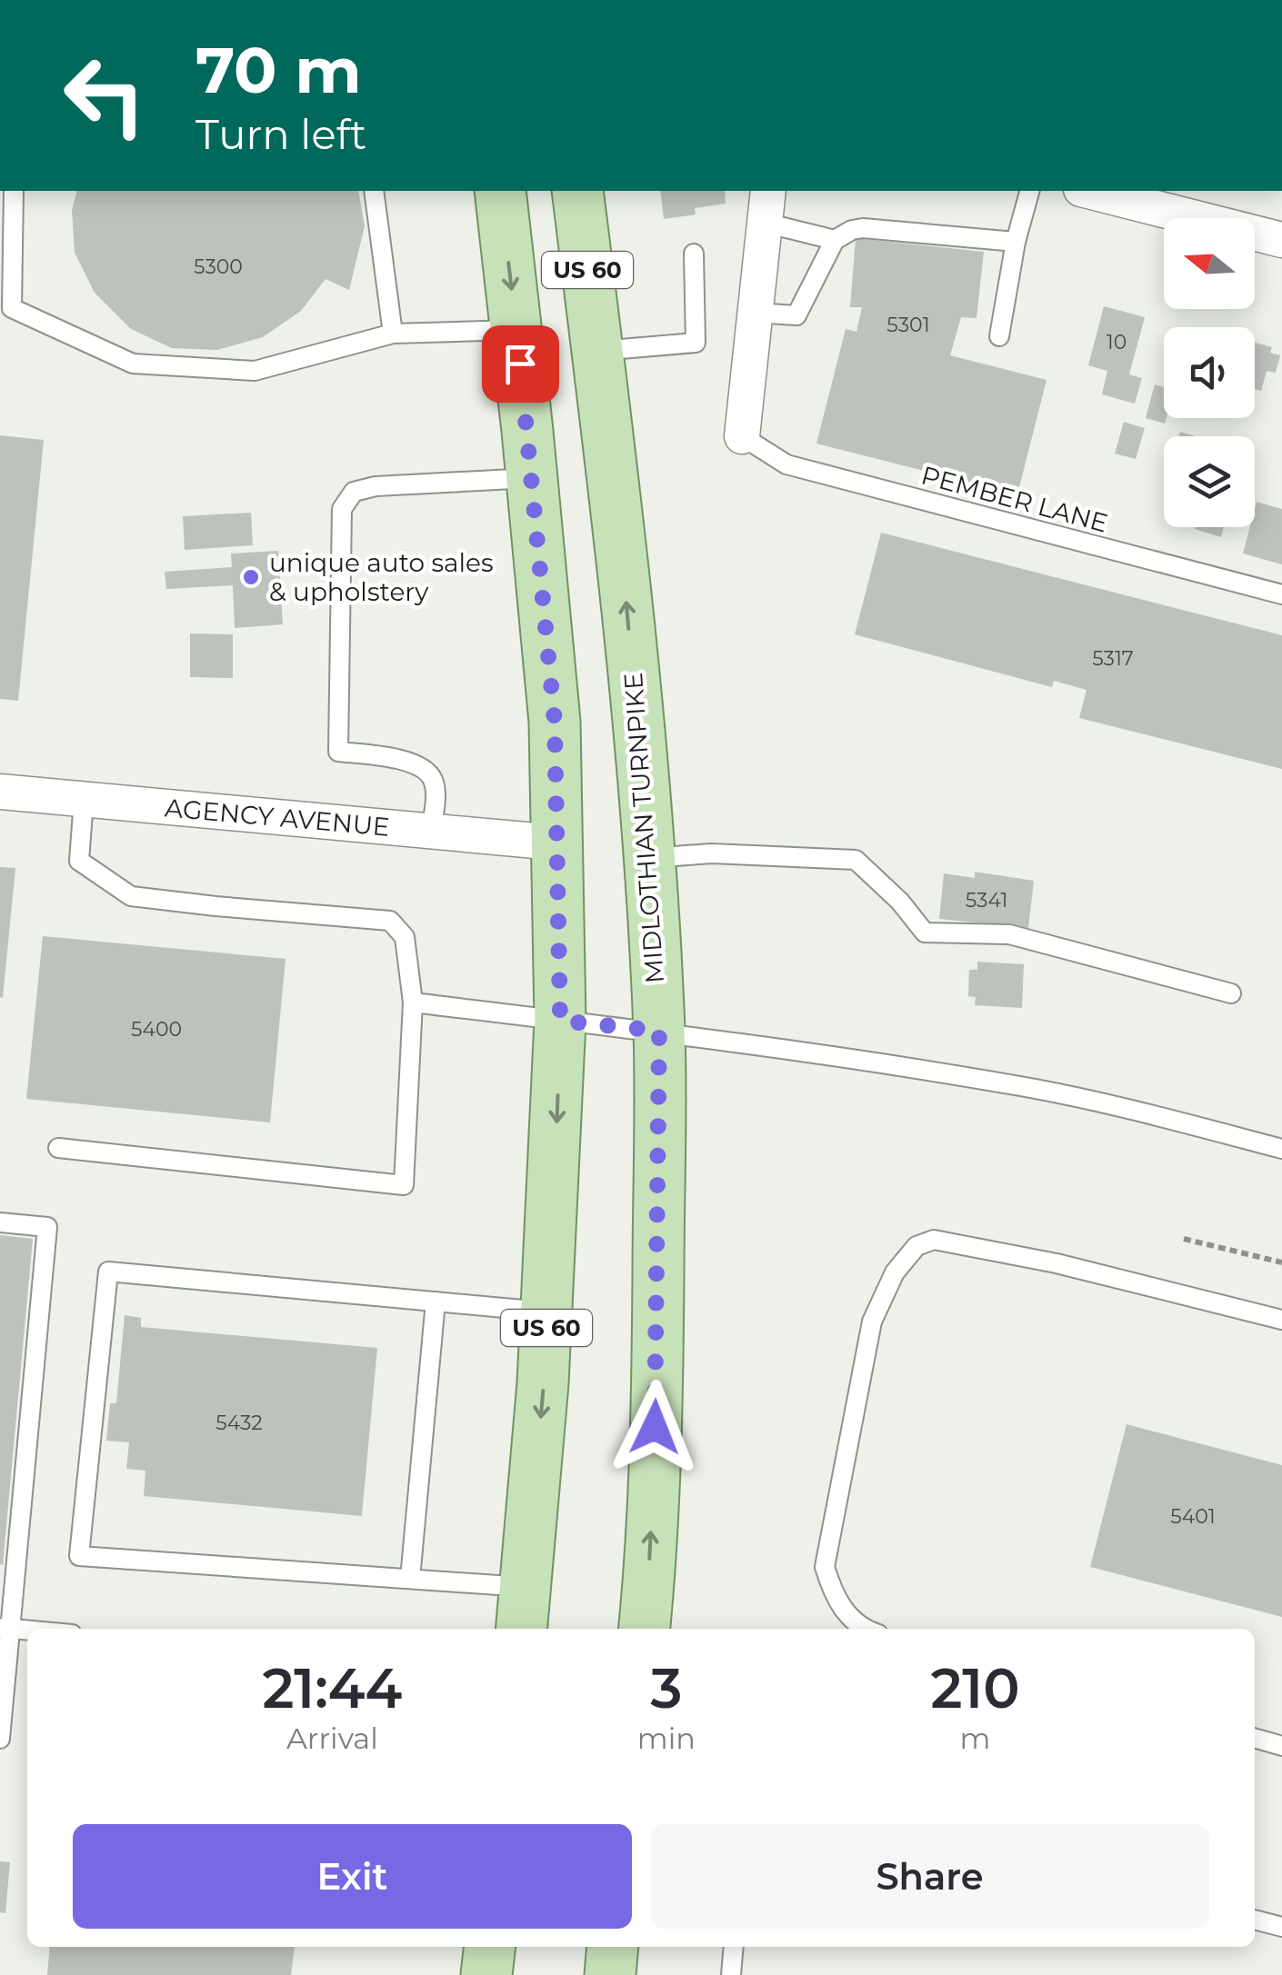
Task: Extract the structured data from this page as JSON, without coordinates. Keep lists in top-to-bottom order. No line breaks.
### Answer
{"streets":{"main road":["US 60","MIDLOTHIAN TURNPIKE"],"street":["AGENCY AVENUE"],"lane":["PEMBER LANE"]},"crossings":[["US 60","AGENCY AVENUE"]],"places":["unique auto sales & upholstery"],"house_numbers":["5300","5301","10","5317","5341","5400","5432","5401"],"north":"left","page":{"turn":["70 m","Turn left"],"eta":["21:44","Arrival","3","min","210","m"],"buttons":["Exit","Share"]}}
